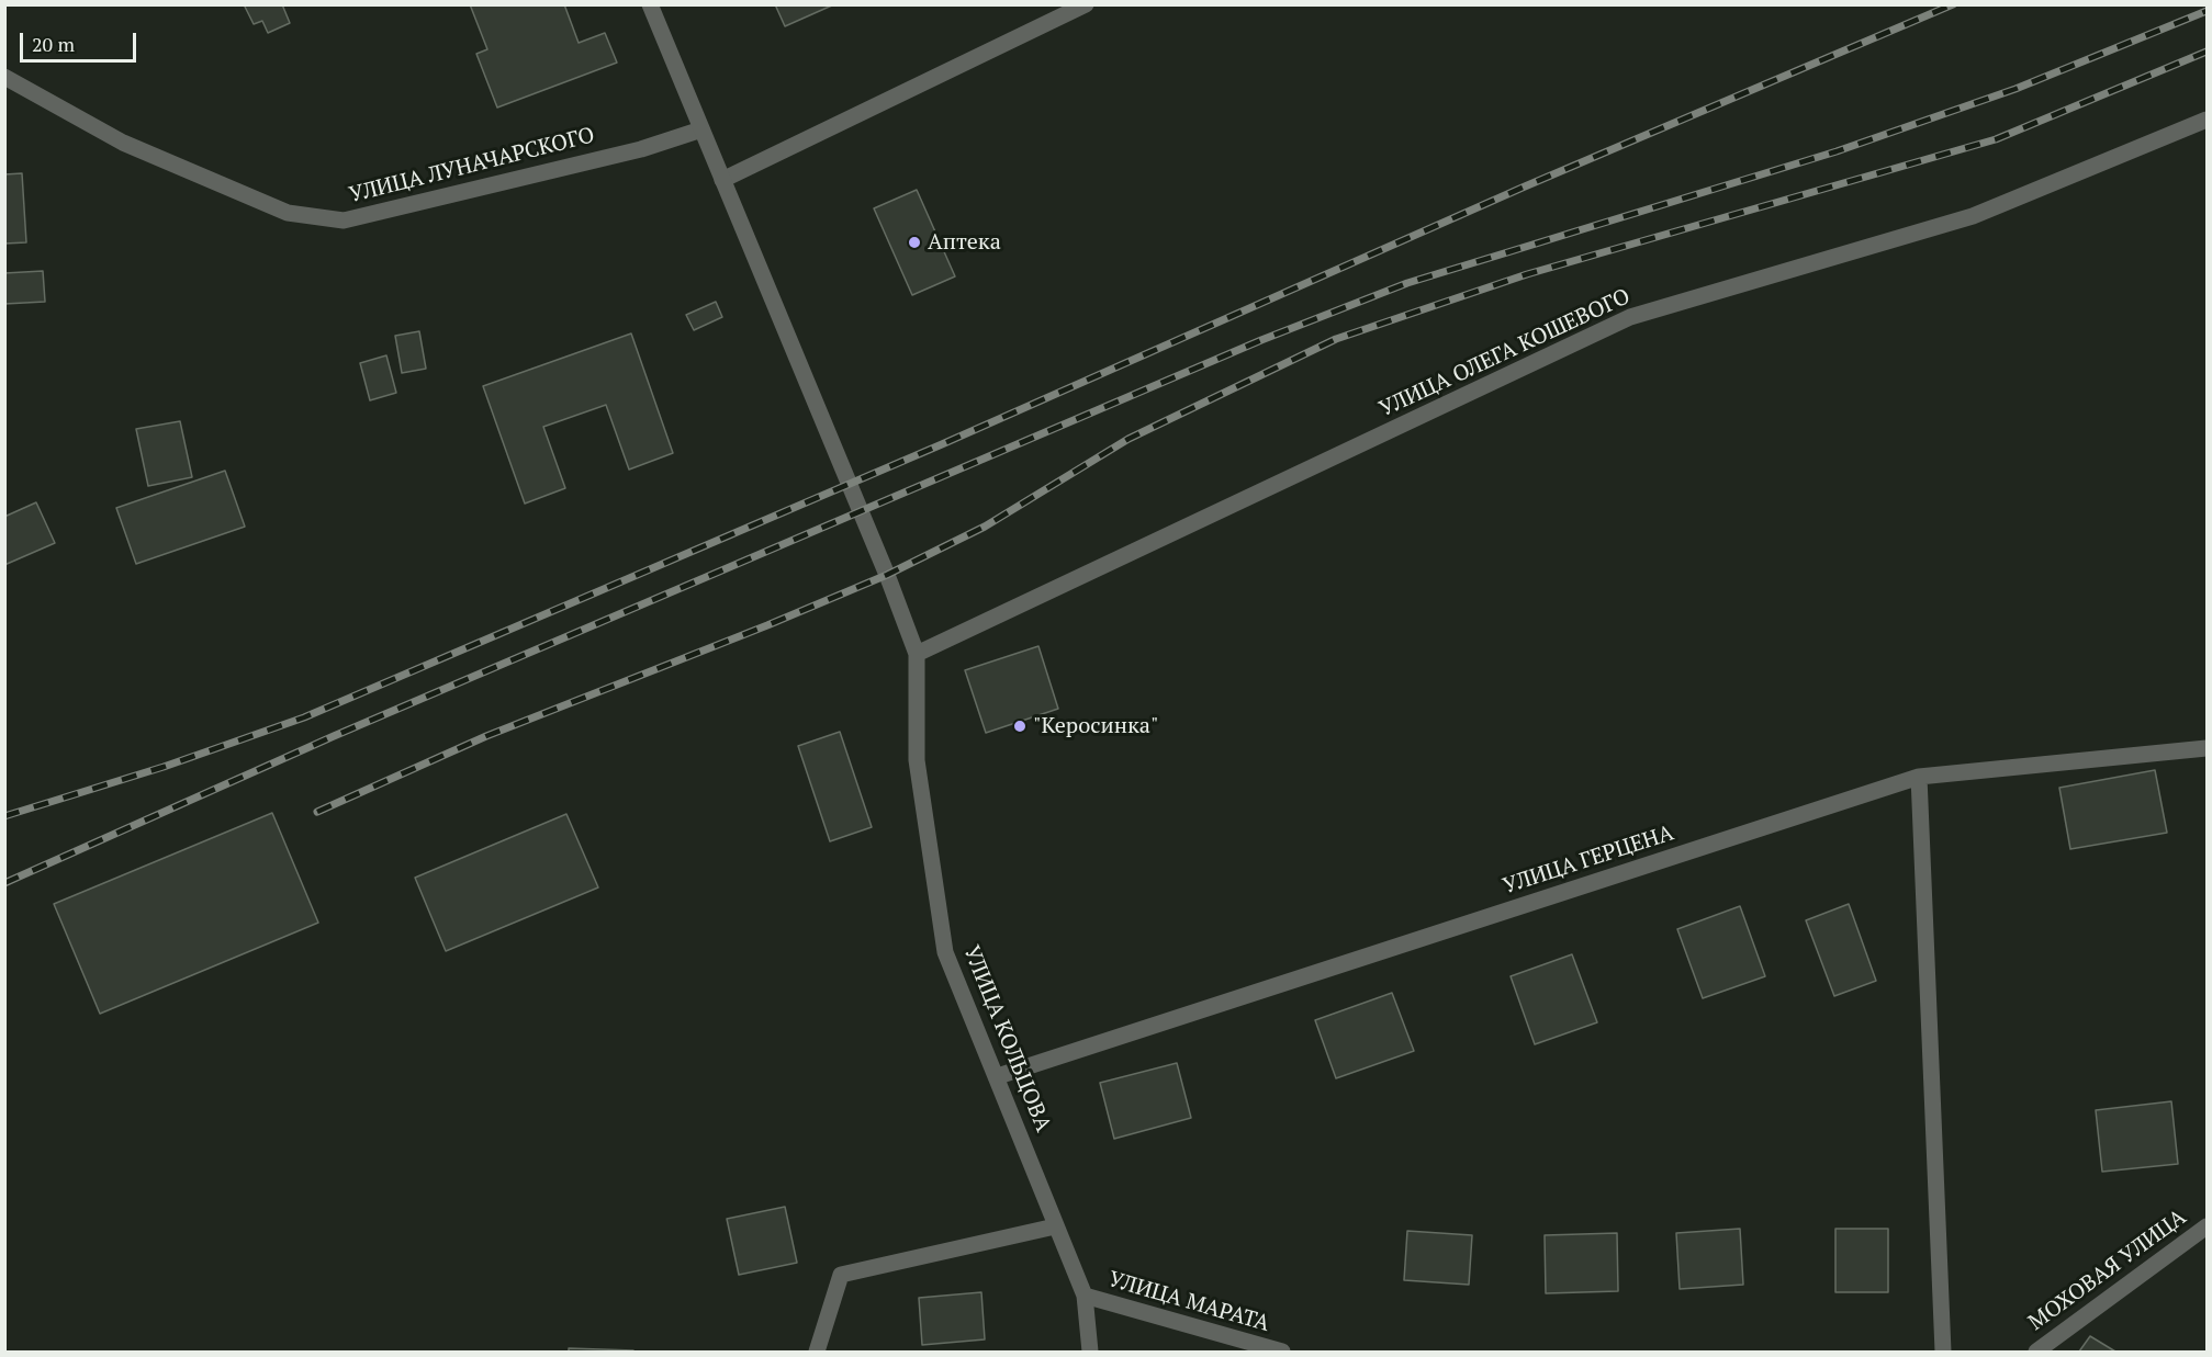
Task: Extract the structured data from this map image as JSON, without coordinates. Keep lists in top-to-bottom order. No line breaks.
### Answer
{"streets":{"street":["УЛИЦА ЛУНАЧАРСКОГО","УЛИЦА ОЛЕГА КОШЕВОГО","УЛИЦА ГЕРЦЕНА","УЛИЦА КОЛЬЦОВА","МОХОВАЯ УЛИЦА","УЛИЦА МАРАТА"]},"crossings":[["УЛИЦА ОЛЕГА КОШЕВОГО","УЛИЦА КОЛЬЦОВА"],["УЛИЦА ГЕРЦЕНА","УЛИЦА КОЛЬЦОВА"],["УЛИЦА КОЛЬЦОВА","УЛИЦА МАРАТА"]],"places":["Аптека","\"Керосинка\""],"scale_bar":"20 m"}
